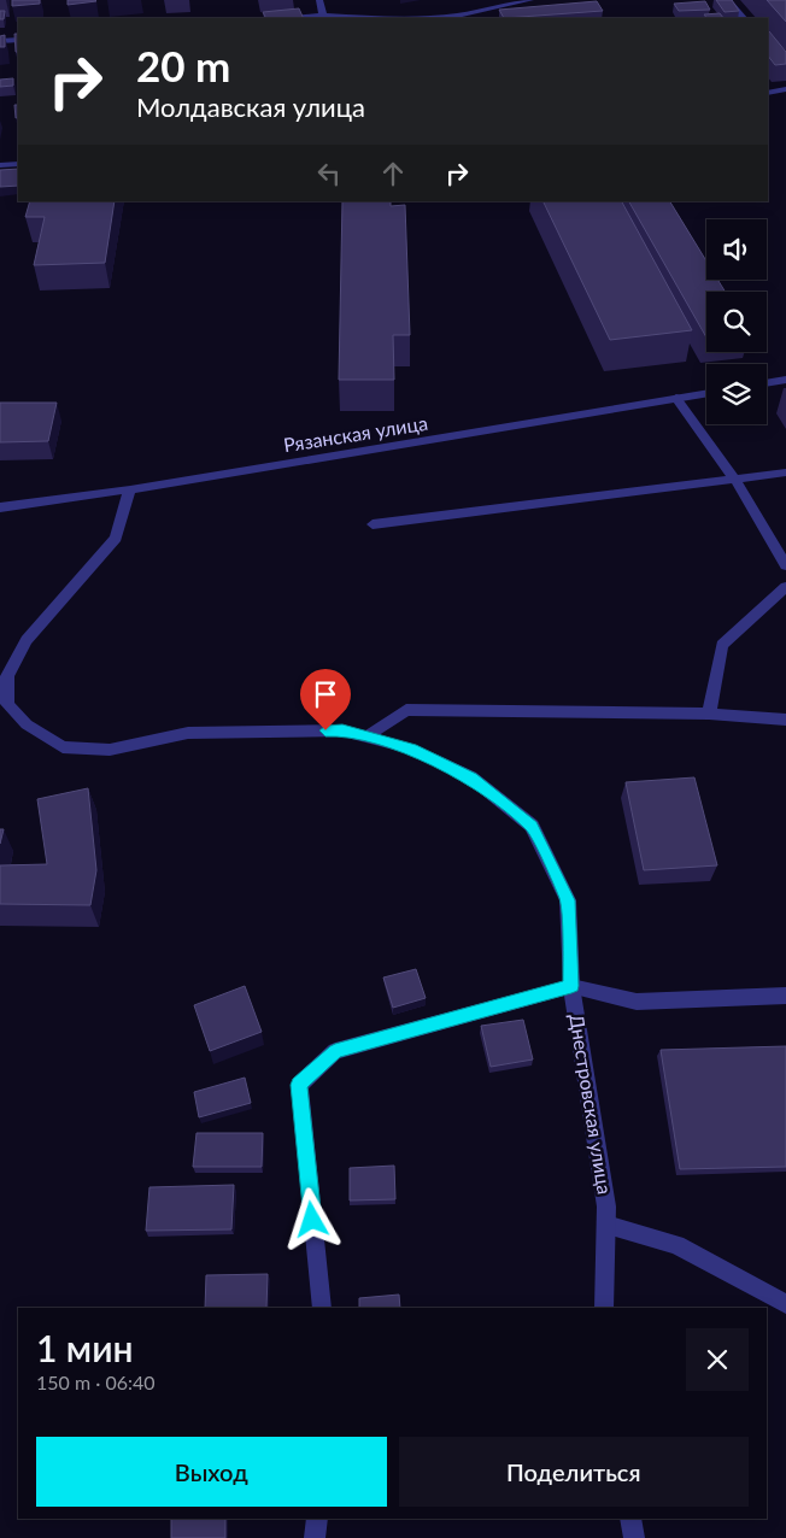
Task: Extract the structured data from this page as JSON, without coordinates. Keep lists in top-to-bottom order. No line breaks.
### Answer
{"streets":{"street":["Рязанская улица","Днестровская улица"]},"crossings":[["Рязанская улица","Днестровская улица"]],"page":{"turn":["20 m","Молдавская улица"],"heading":["1 мин","150 m · 06:40"],"buttons":["Выход","Поделиться"]}}
